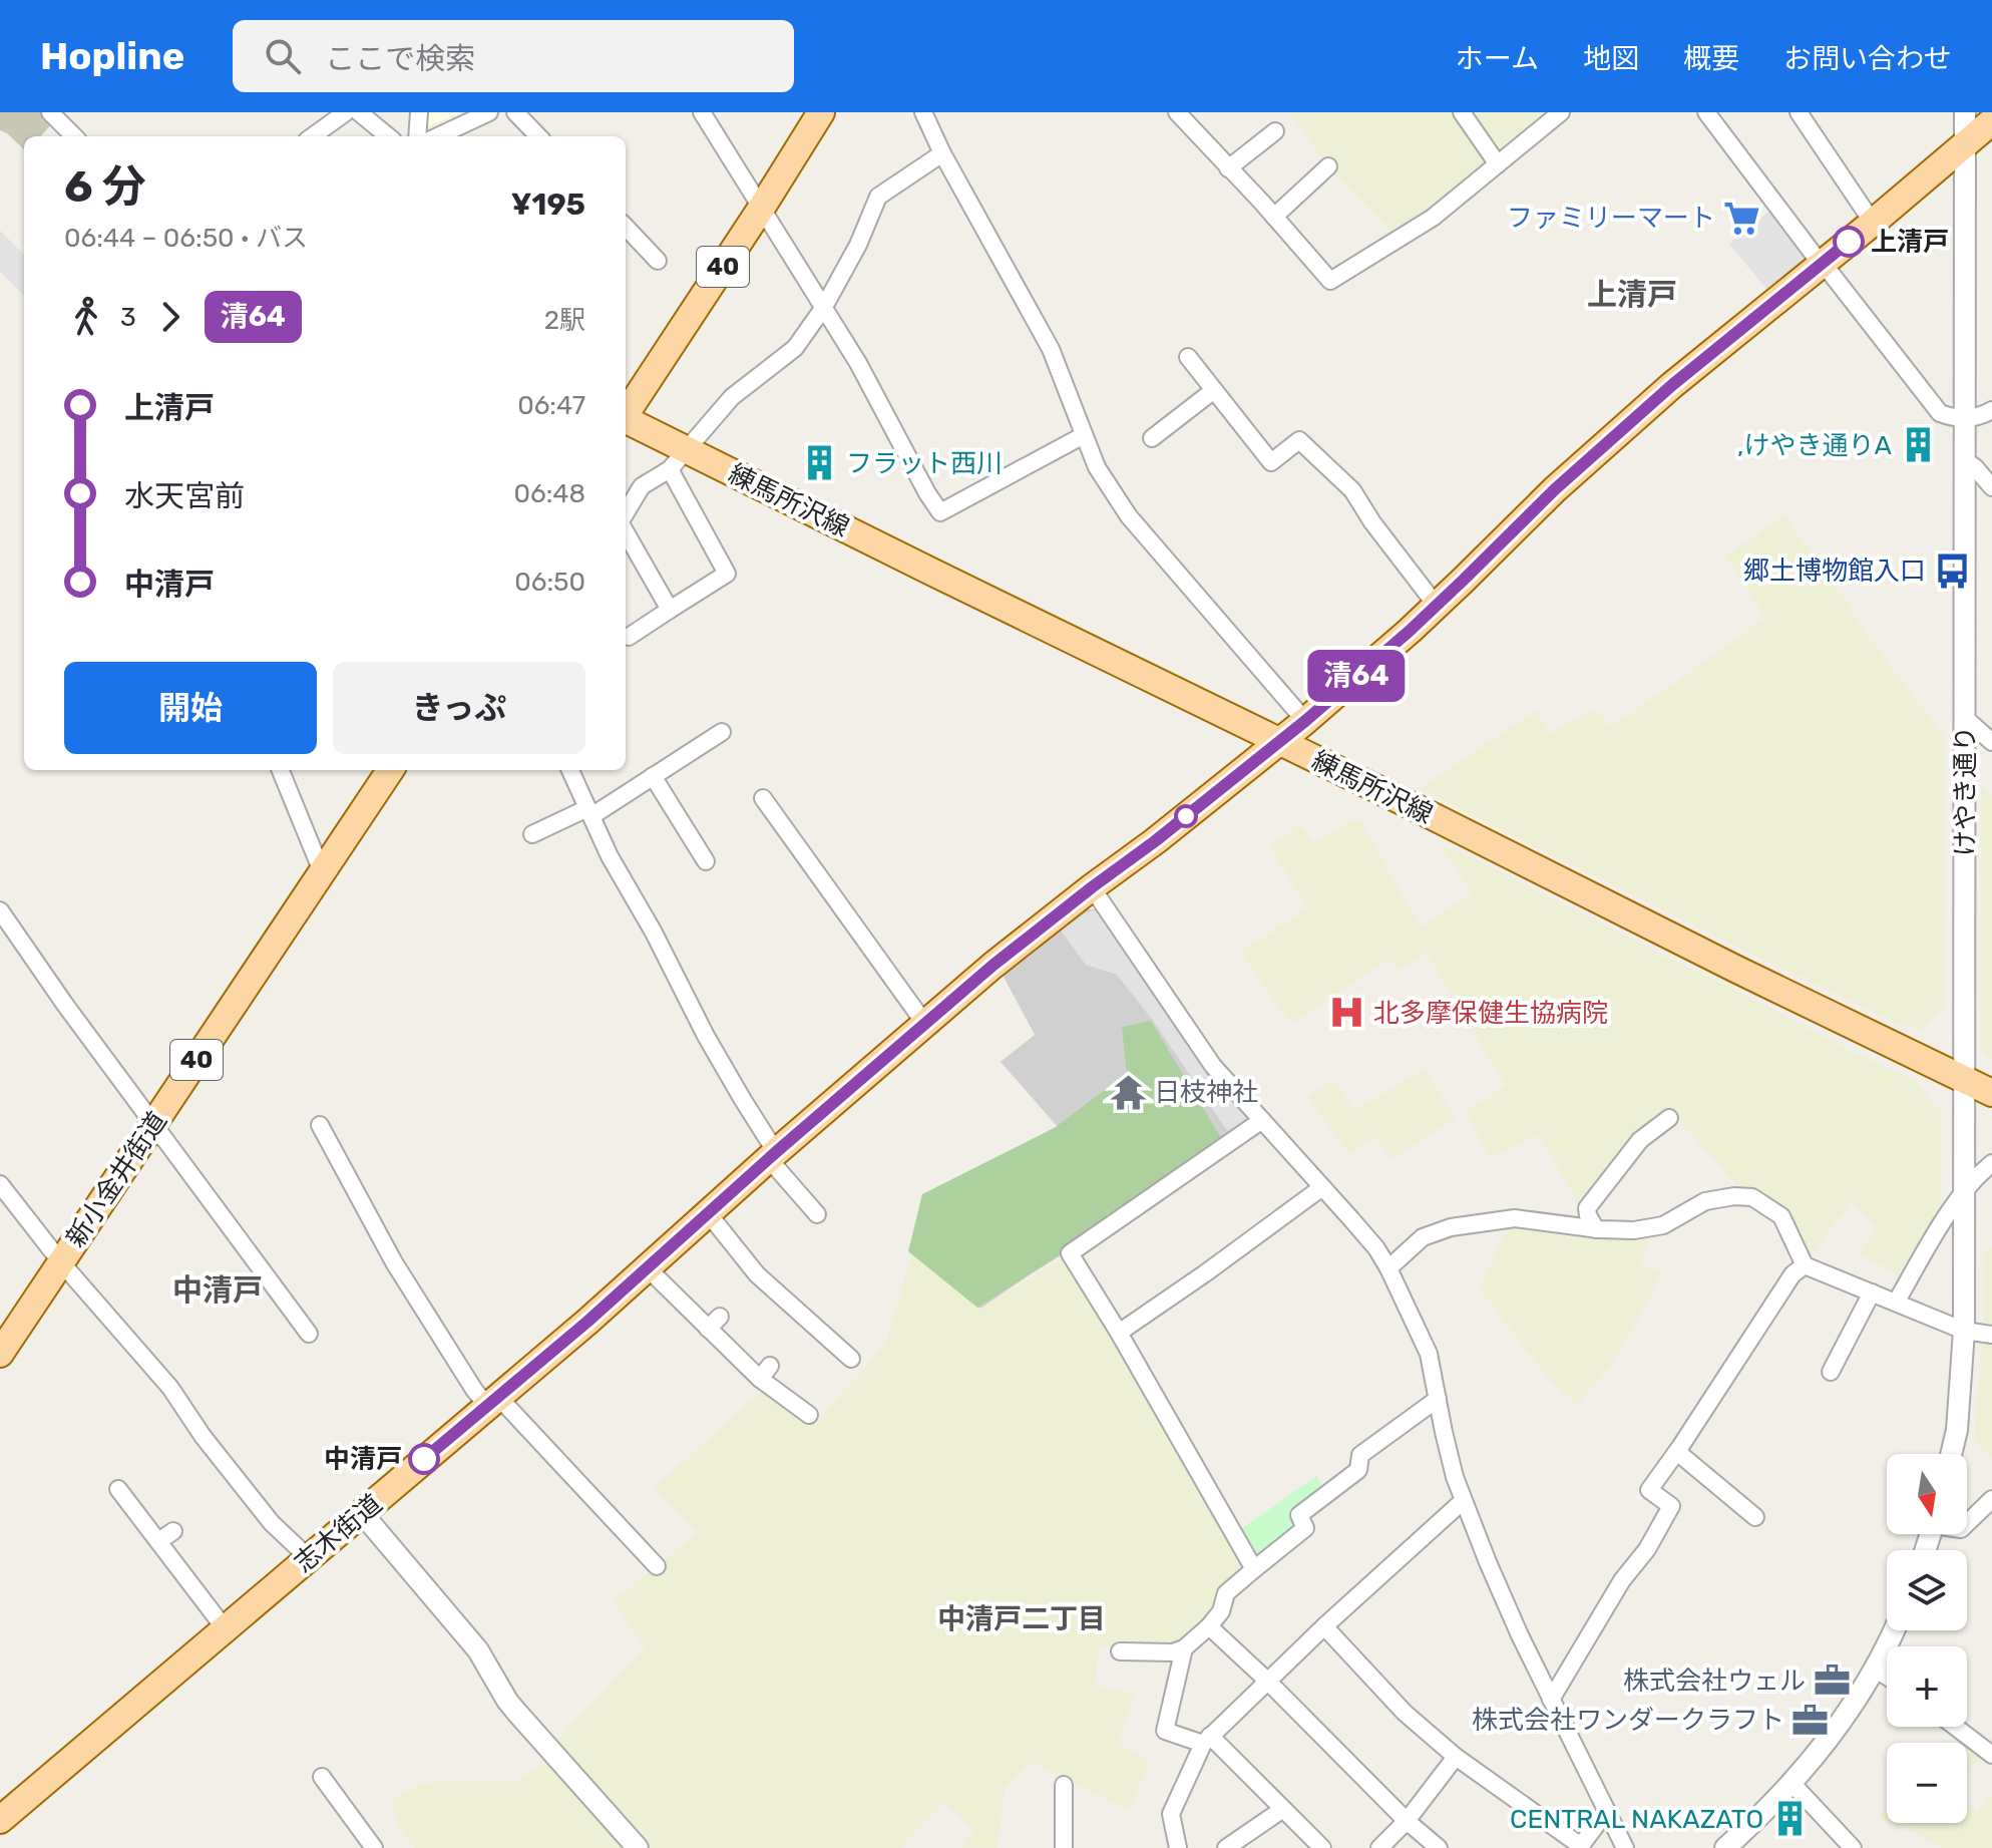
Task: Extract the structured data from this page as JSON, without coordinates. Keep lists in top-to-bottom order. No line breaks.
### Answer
{"streets":{"main road":["40","練馬所沢線","新小金井街道","志木街道"],"street":["けやき通り"]},"crossings":[["練馬所沢線","けやき通り"],["練馬所沢線","志木街道"],["けやき通り","志木街道"]],"districts":["上清戸","中清戸","中清戸二丁目"],"places":{"supermarket":["ファミリーマート"],"other":["上清戸","中清戸"],"building":[",けやき通りA","フラット西川","CENTRAL NAKAZATO"],"bus stop":["郷土博物館入口"],"hospital":["北多摩保健生協病院"],"temple":["日枝神社"],"office":["株式会社ウェル","株式会社ワンダークラフト"]},"lines":["bus line 清64"],"north":"bottom","page":{"header":"Hopline","search":"ここで検索","nav":["ホーム","地図","概要","お問い合わせ"],"on_map":"清64","heading":["6 分","06:44 – 06:50 · バス","¥195"],"legs":["3","清64","2駅"],"list":[{"name":"上清戸","value":"06:47"},{"name":"水天宮前","value":"06:48"},{"name":"中清戸","value":"06:50"}],"buttons":["開始","きっぷ"],"map_buttons":["+","−"]}}
